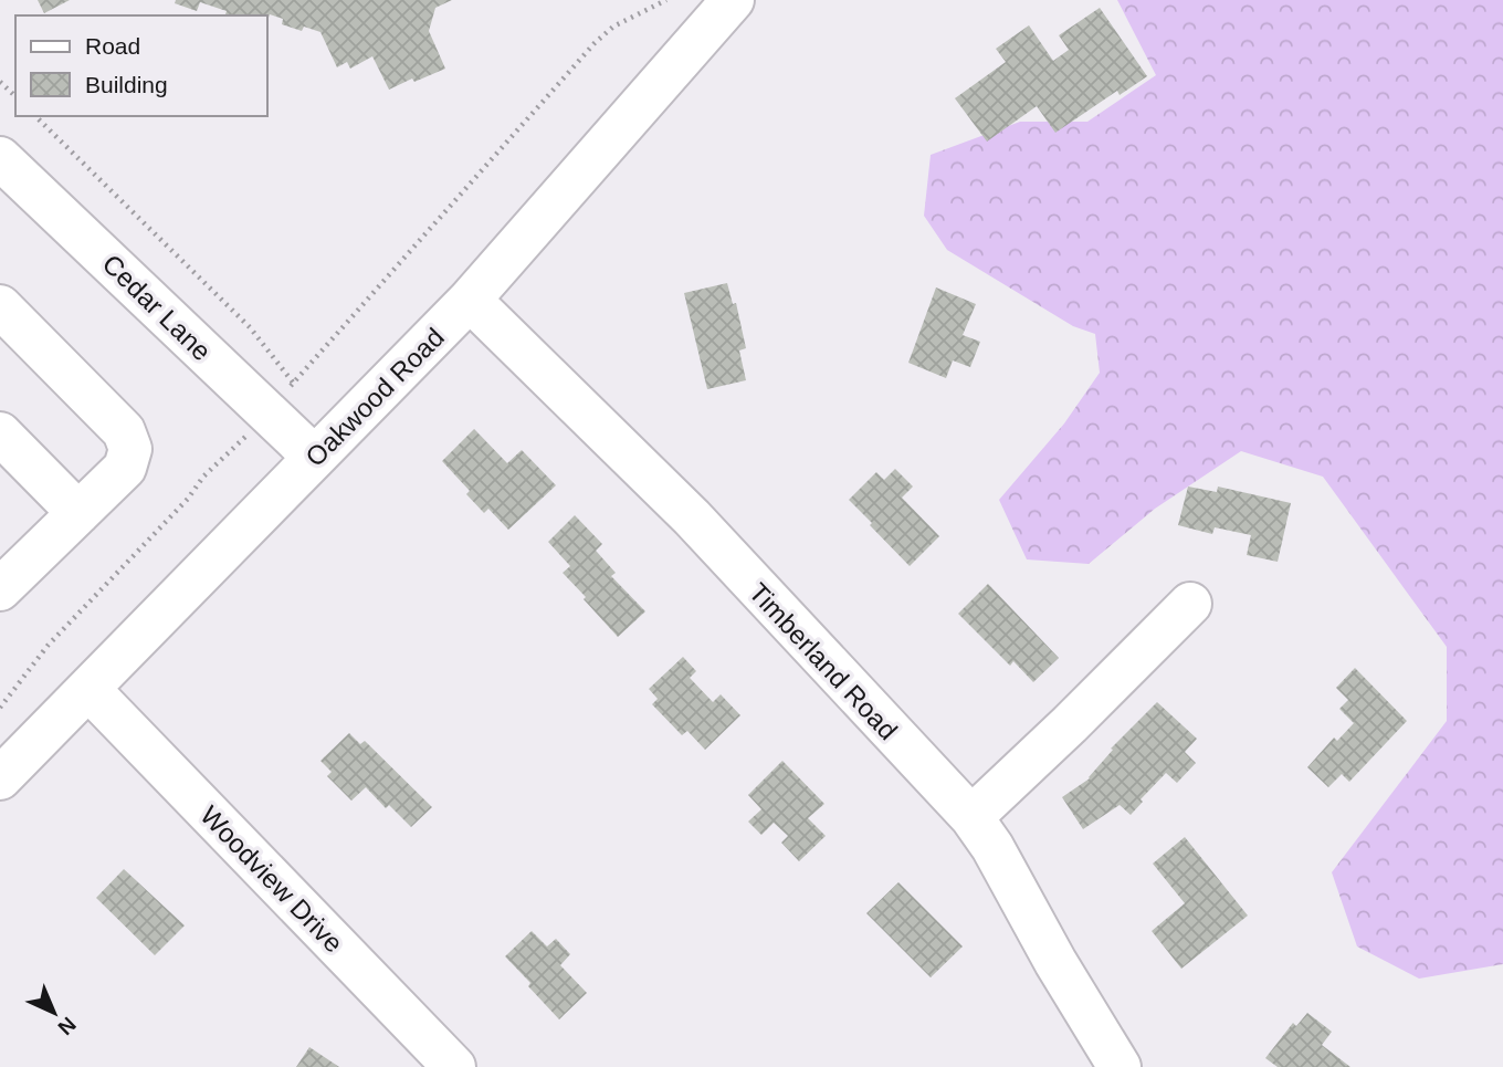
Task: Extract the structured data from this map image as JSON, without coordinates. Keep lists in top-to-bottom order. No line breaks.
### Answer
{"streets":{"street":["Cedar Lane","Oakwood Road","Timberland Road","Woodview Drive"]},"crossings":[["Cedar Lane","Oakwood Road"],["Oakwood Road","Timberland Road"],["Oakwood Road","Woodview Drive"]],"legend":["Road","Building"],"north":"bottom right"}
